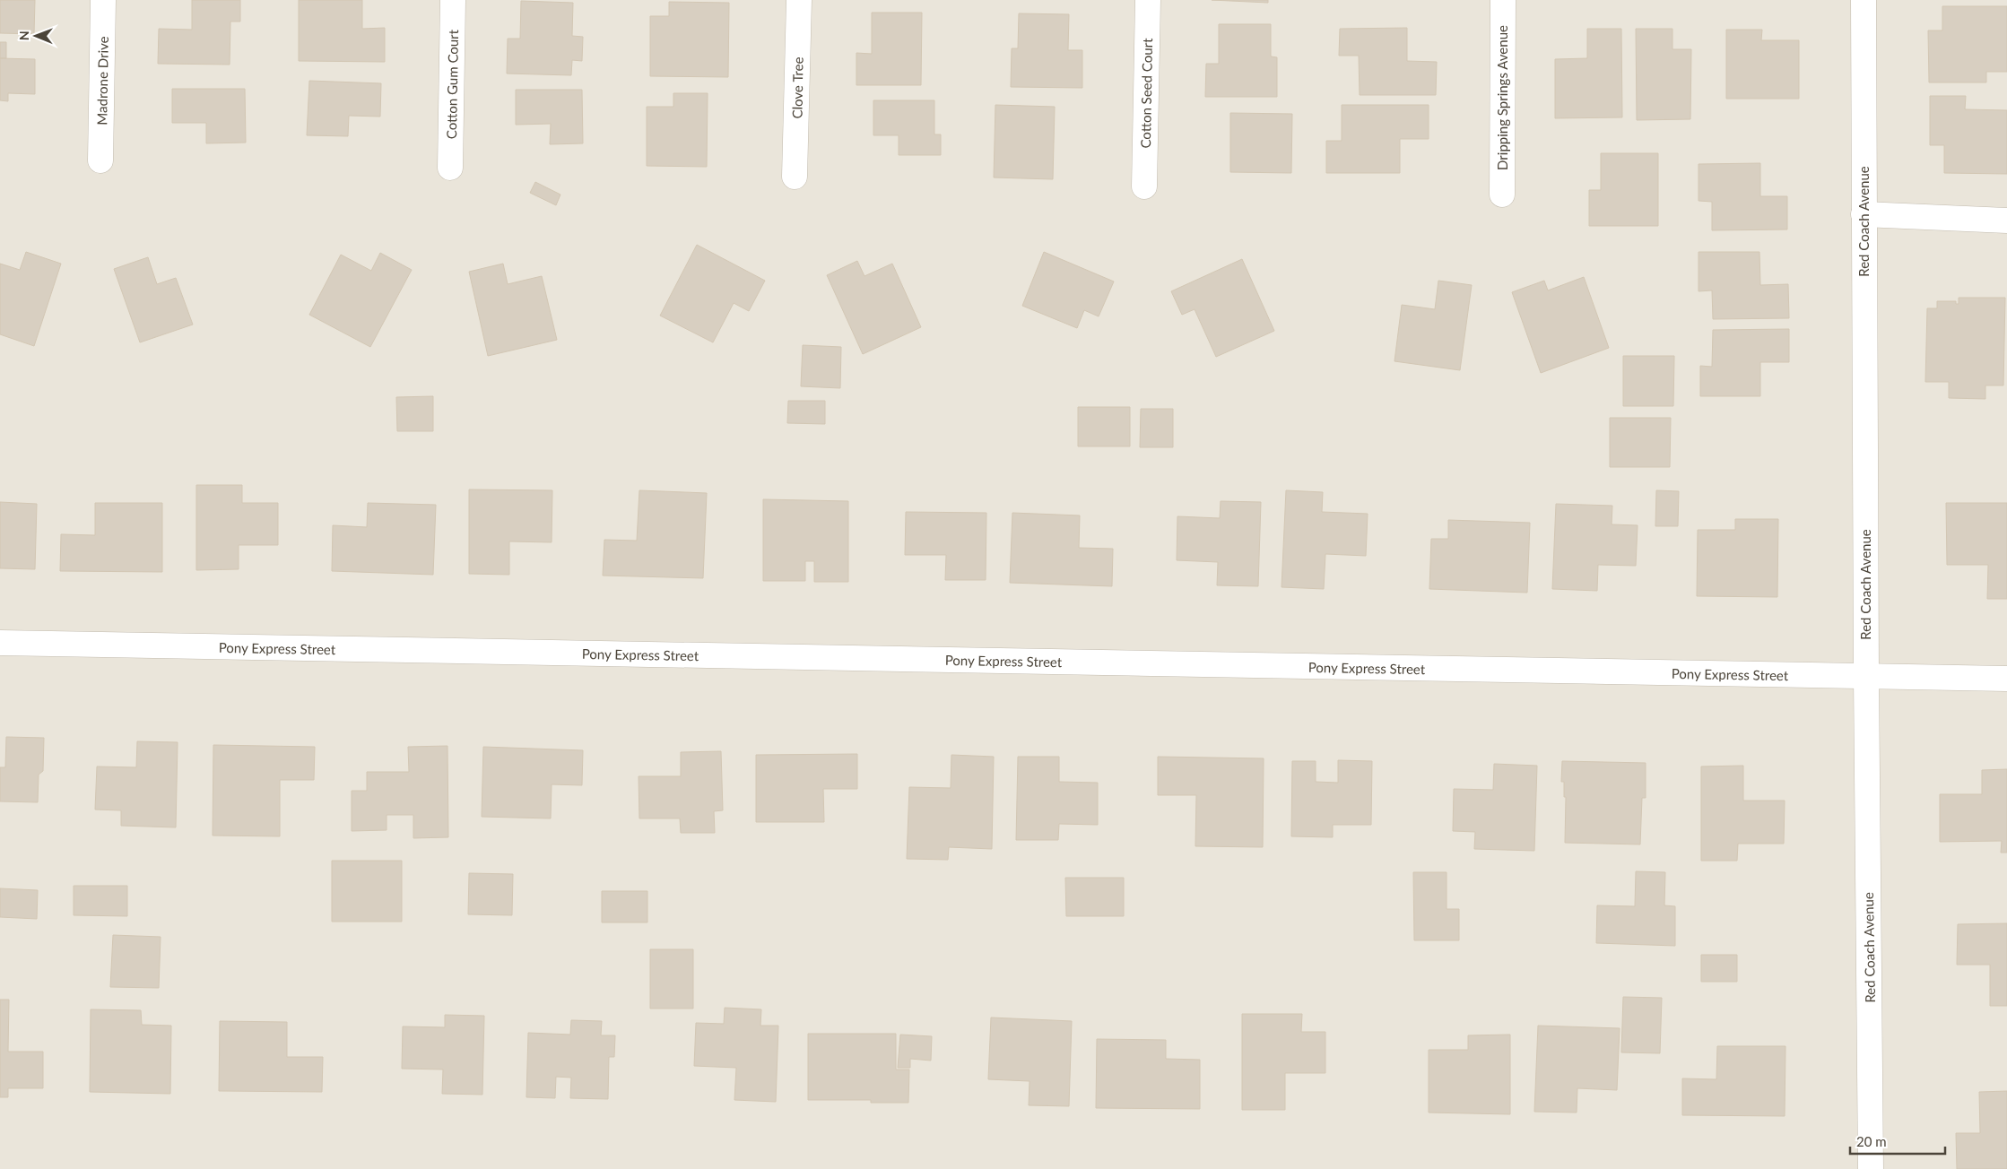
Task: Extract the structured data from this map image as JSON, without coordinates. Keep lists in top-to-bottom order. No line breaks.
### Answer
{"streets":{"street":["Madrone Drive","Cotton Gum Court","Clove Tree","Cotton Seed Court","Dripping Springs Avenue","Red Coach Avenue","Pony Express Street"]},"crossings":[["Red Coach Avenue","Pony Express Street"]],"scale_bar":"20 m","north":"left"}
